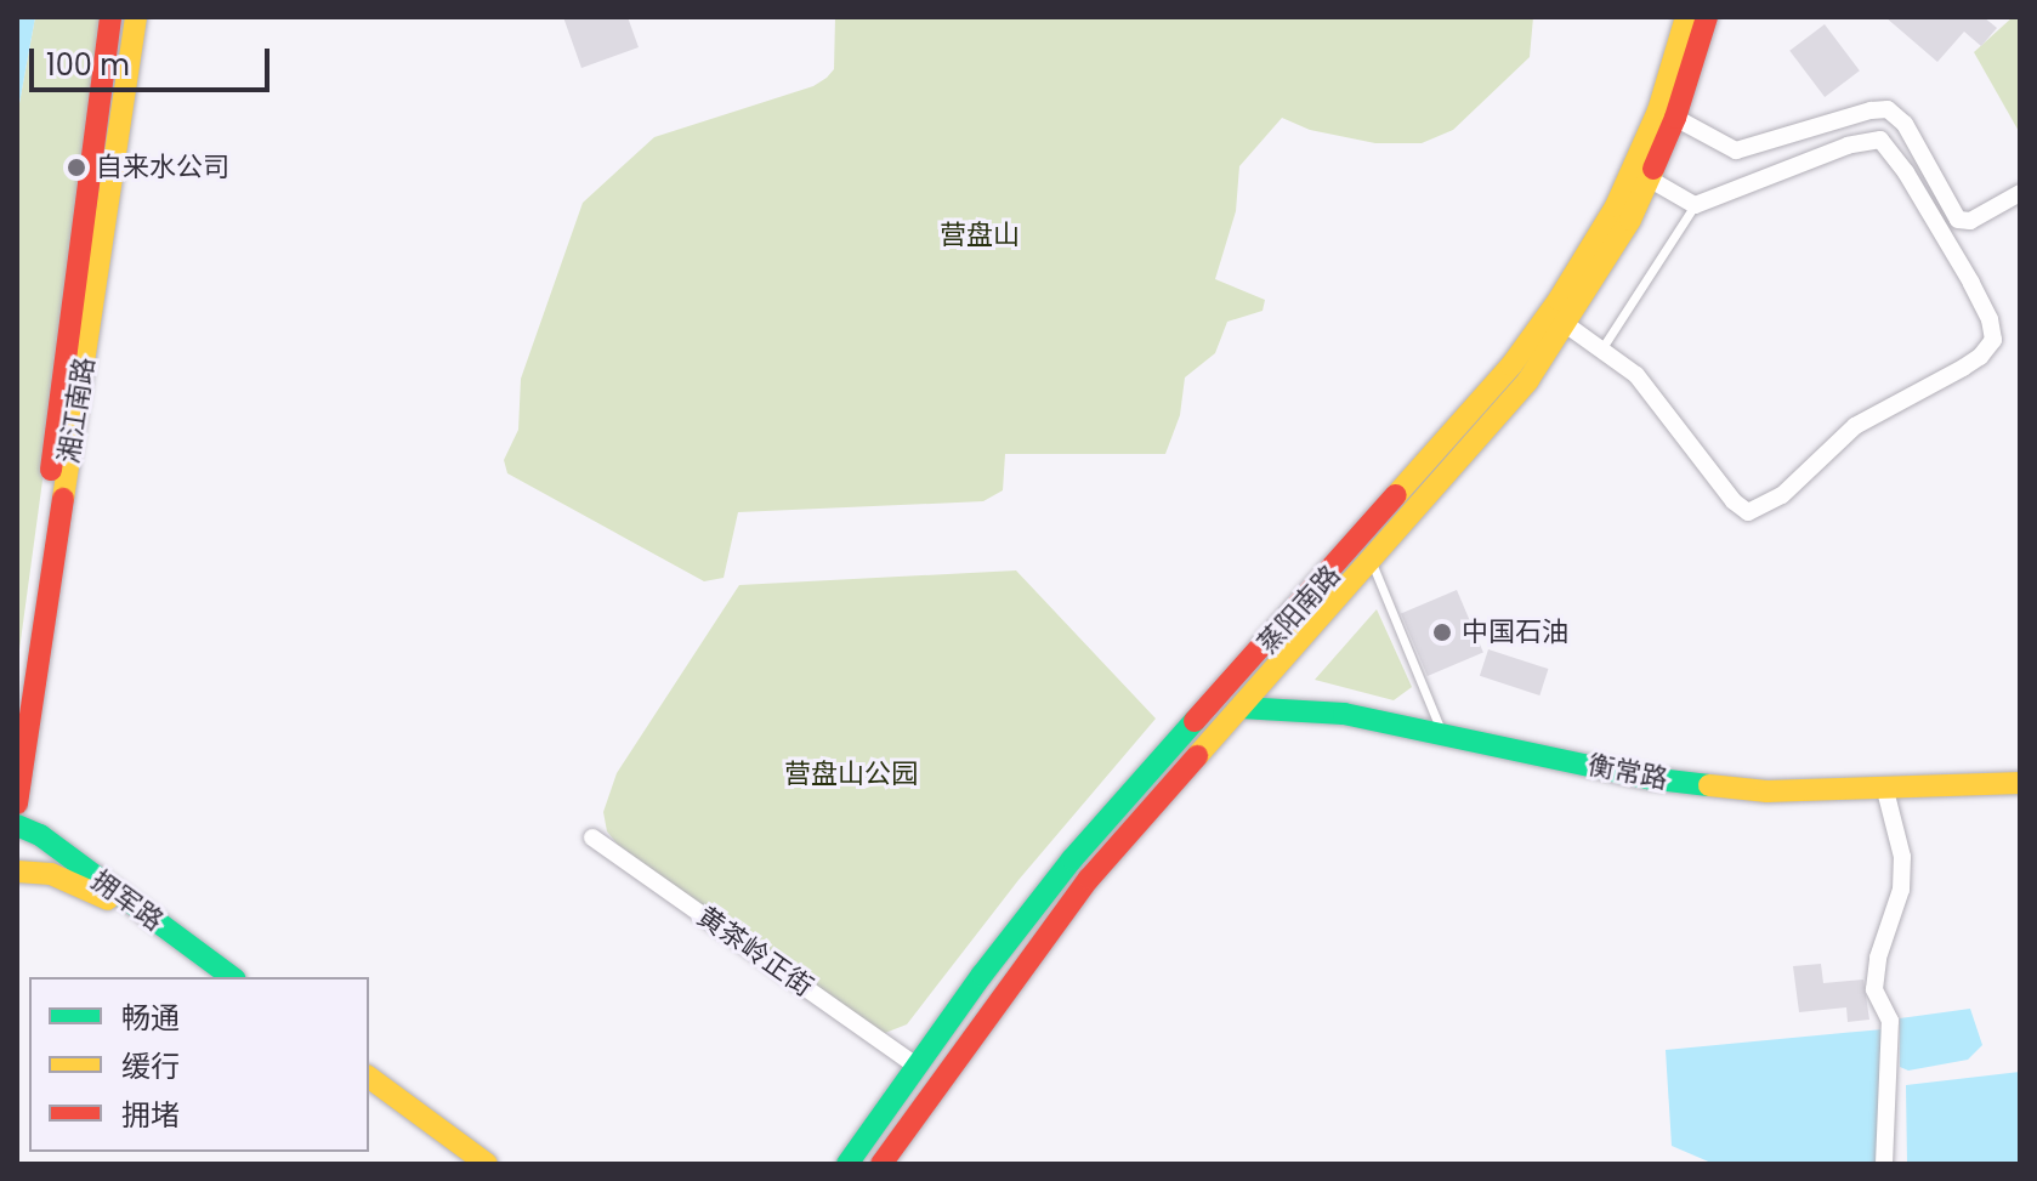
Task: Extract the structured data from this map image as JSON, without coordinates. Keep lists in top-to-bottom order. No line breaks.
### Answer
{"streets":{"main road":["湘江南路","蒸阳南路","衡常路","拥军路"],"street":["黄茶岭正街"]},"crossings":[["蒸阳南路","衡常路"],["蒸阳南路","黄茶岭正街"]],"parks":["营盘山","营盘山公园"],"places":["自来水公司","中国石油"],"legend":["畅通","缓行","拥堵"],"scale_bar":"100 m"}
